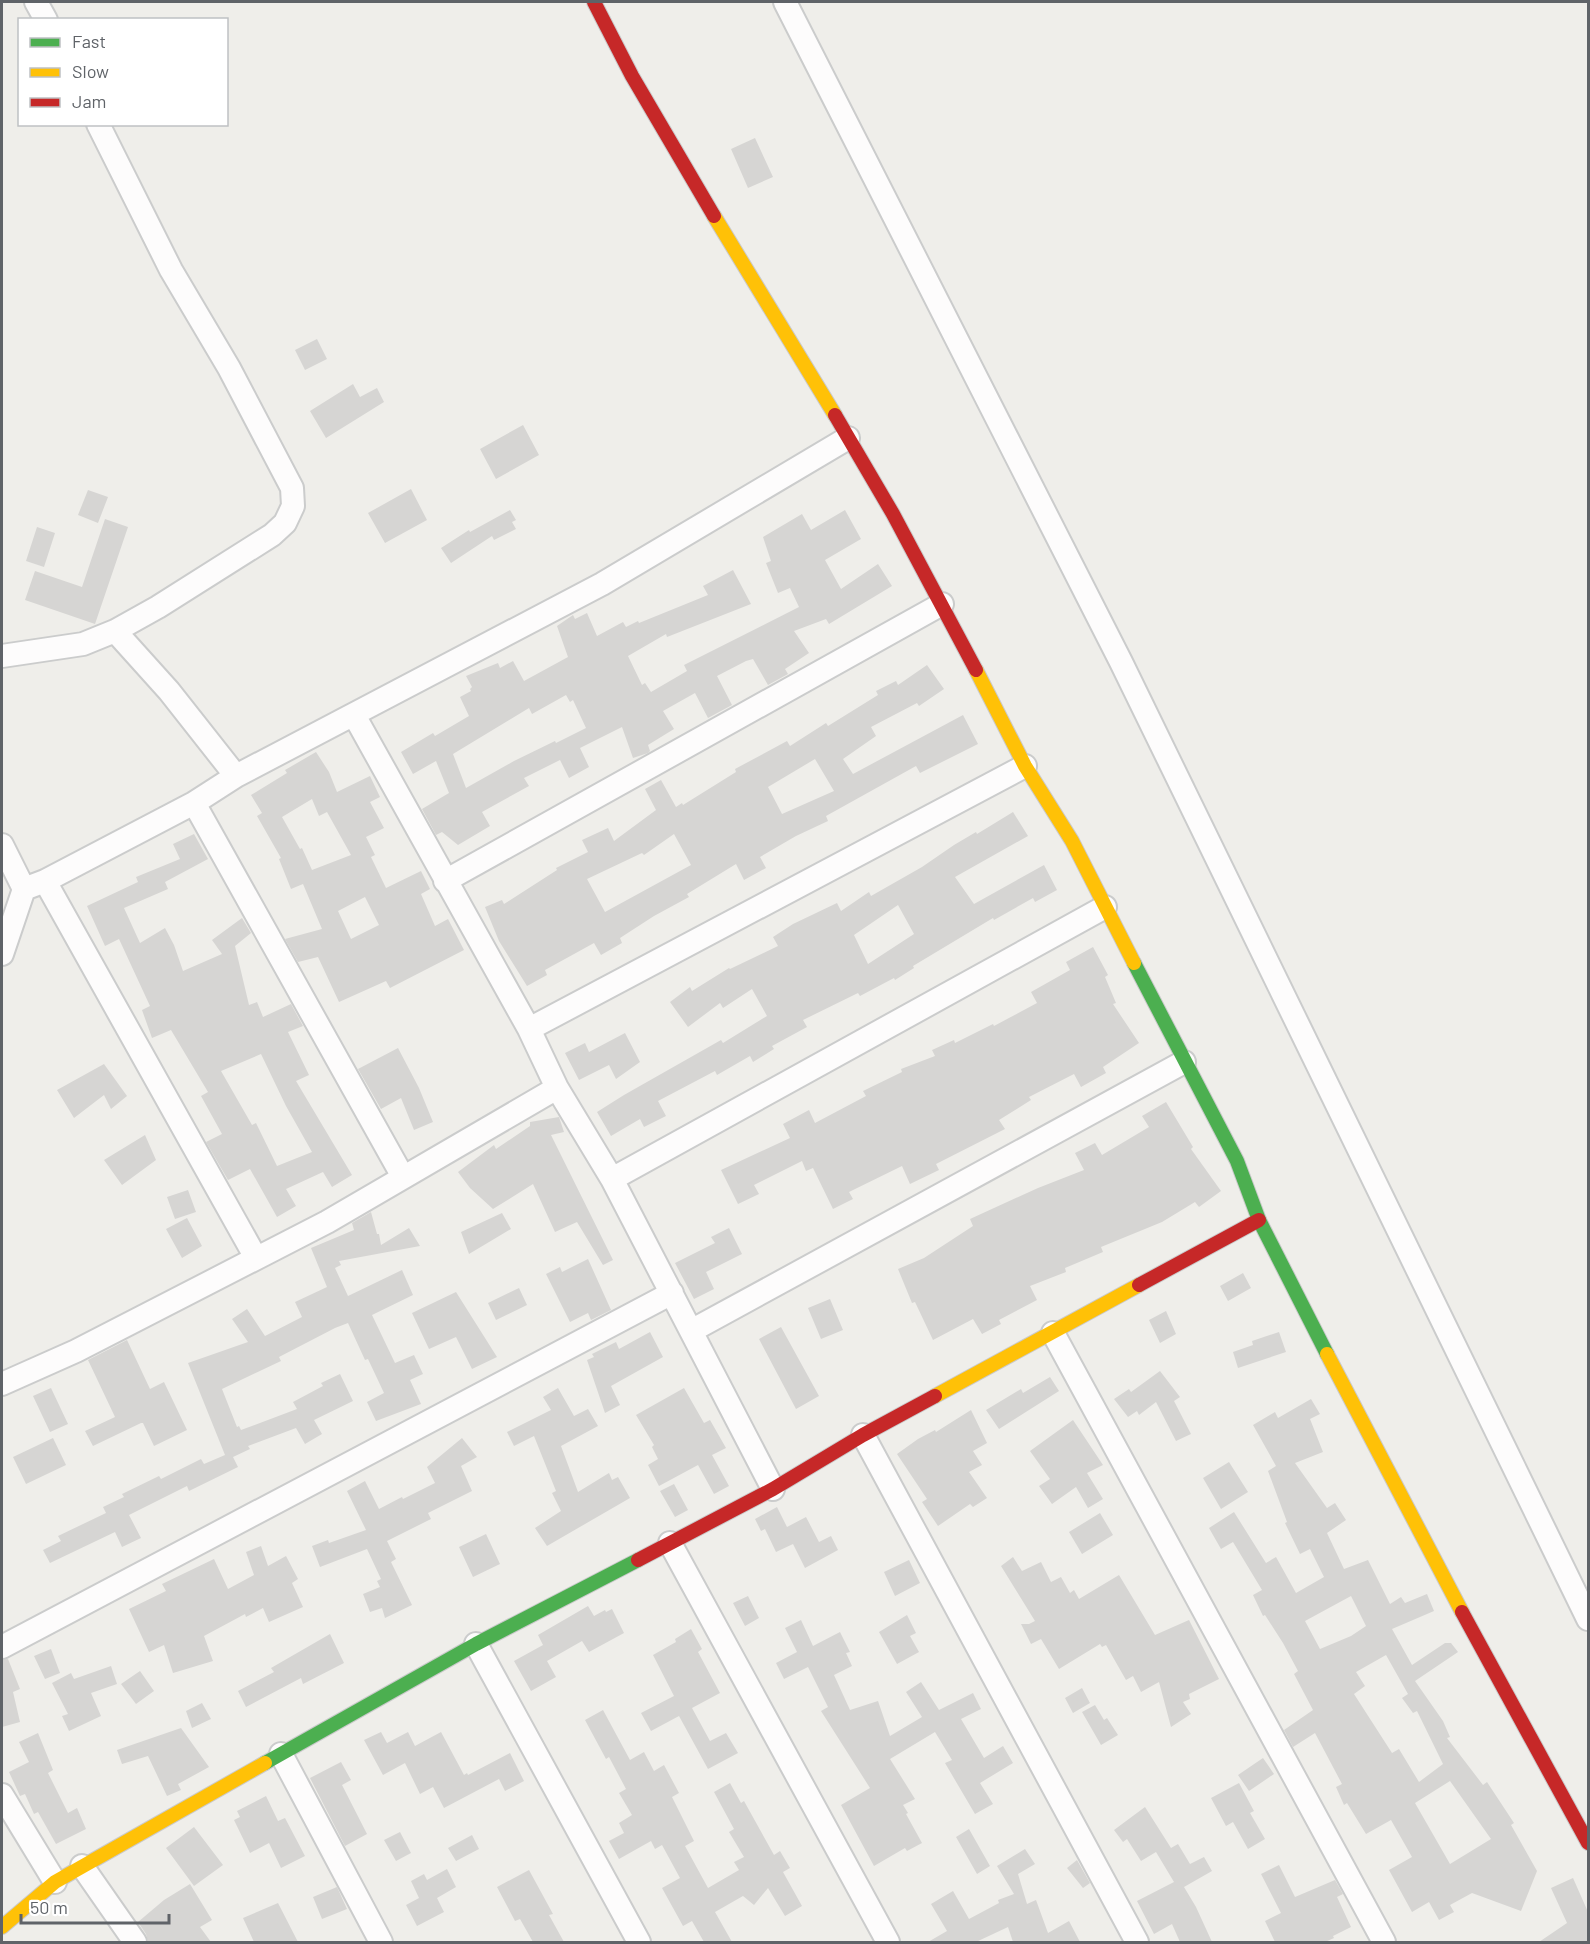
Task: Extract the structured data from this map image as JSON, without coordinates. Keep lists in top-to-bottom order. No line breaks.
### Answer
{"legend":["Fast","Slow","Jam"],"scale_bar":"50 m"}
